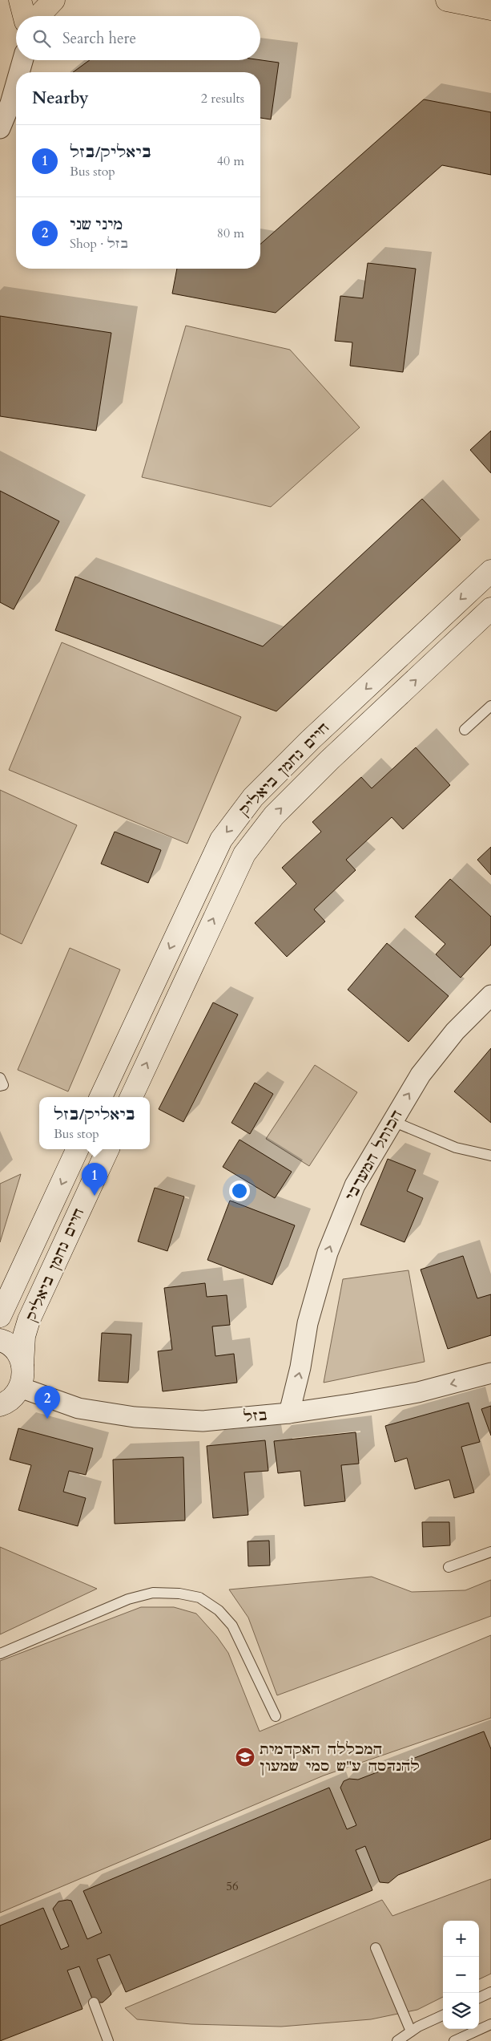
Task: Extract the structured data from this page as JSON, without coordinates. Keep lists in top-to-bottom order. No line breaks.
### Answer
{"streets":{"street":["חיים נחמן ביאליק","הכותל המערבי","בזל"]},"crossings":[["חיים נחמן ביאליק","בזל"],["הכותל המערבי","בזל"]],"one_way":["הכותל המערבי","בזל"],"places":{"school or university":["המכללה האקדמית להנדסה ע\"ש סמי שמעון"]},"house_numbers":["56"],"page":{"search":"Search here","heading":["Nearby","2 results"],"list":[{"mark":"1","name":"ביאליק/בזל","note":"Bus stop","value":"40 m"},{"mark":"2","name":"מיני שני","note":"Shop · בזל","value":"80 m"}],"popup":["ביאליק/בזל","Bus stop"],"pins":["1","2"],"map_buttons":["+","−"]}}
